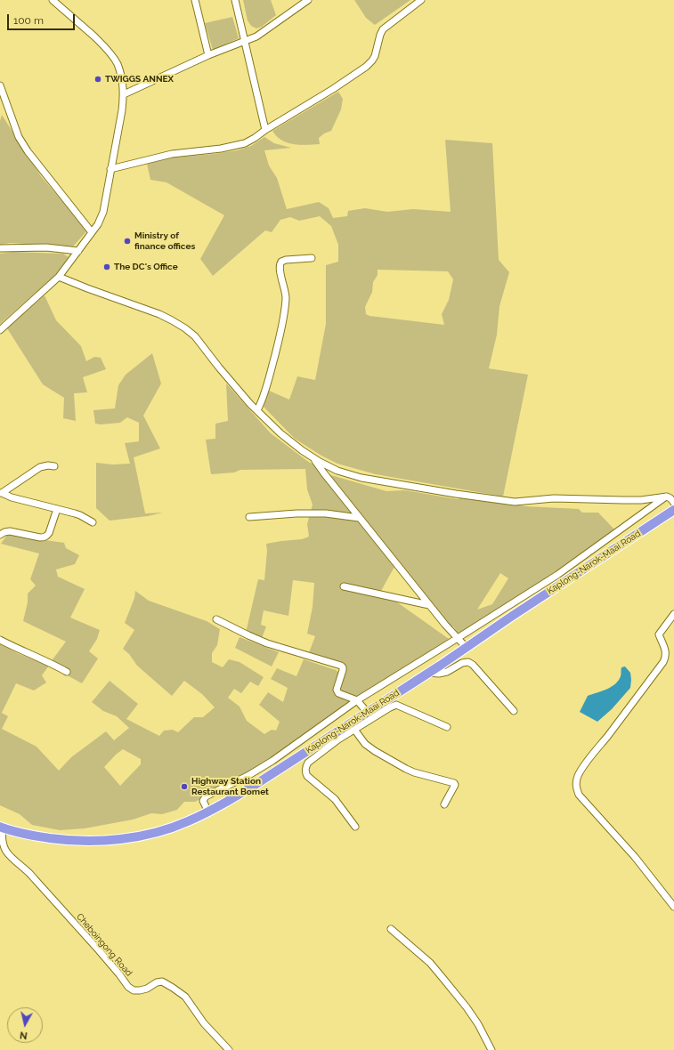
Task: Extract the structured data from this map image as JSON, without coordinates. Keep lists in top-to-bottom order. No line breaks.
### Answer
{"streets":{"highway":["Kaplong-Narok-Maai Road"],"street":["Cheboingong Road"]},"crossings":[["Kaplong-Narok-Maai Road","Cheboingong Road"]],"places":["TWIGGS ANNEX","Ministry of finance offices","The DC's Office","Highway Station Restaurant Bomet"],"scale_bar":"100 m","north":"bottom"}
